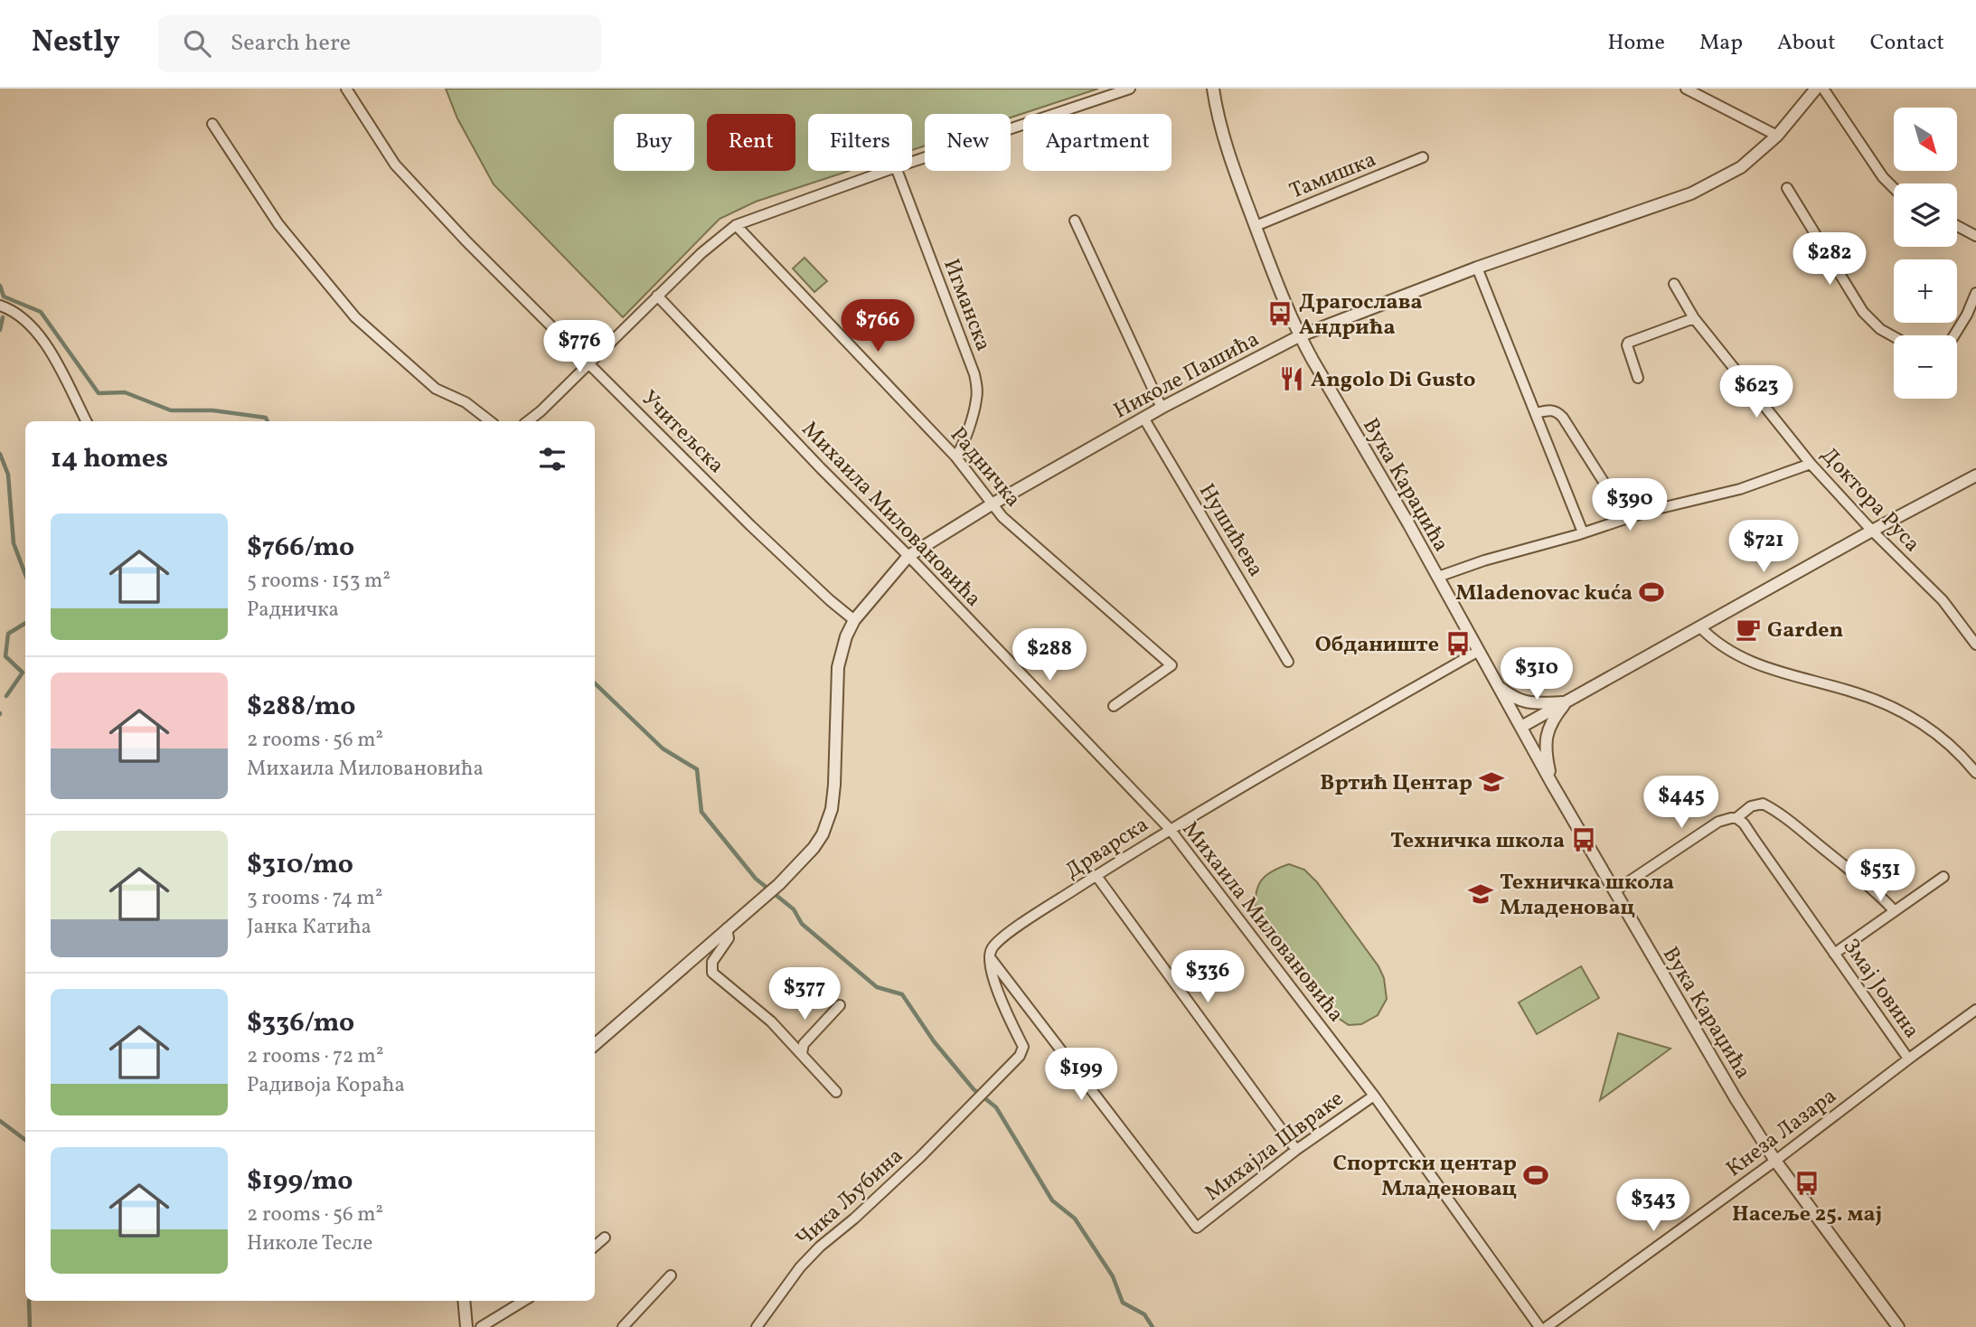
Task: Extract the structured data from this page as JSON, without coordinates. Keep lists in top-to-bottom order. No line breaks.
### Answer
{"streets":{"street":["Тамишка","Игманска","Николе Пашића","Учитељска","Радничка","Вука Караџића","Доктора Руса","Михаила Миловановића","Нушићева","Дрварска","Змај Јовина","Кнеза Лазара","Михајла Швраке","Чика Љубина"]},"crossings":[["Тамишка","Вука Караџића"],["Игманска","Радничка"],["Николе Пашића","Учитељска"],["Николе Пашића","Радничка"],["Николе Пашића","Вука Караџића"],["Николе Пашића","Михаила Миловановића"],["Николе Пашића","Нушићева"],["Вука Караџића","Дрварска"],["Вука Караџића","Кнеза Лазара"],["Михаила Миловановића","Дрварска"],["Михаила Миловановића","Михајла Швраке"],["Дрварска","Михајла Швраке"],["Дрварска","Чика Љубина"],["Змај Јовина","Кнеза Лазара"],["Михајла Швраке","Чика Љубина"]],"places":{"bus stop":["Драгослава Андрића","Обданиште","Техничка школа","Насеље 25. мај"],"restaurant":["Angolo Di Gusto"],"sports":["Mladenovac kuća","Спортски центар Младеновац"],"cafe":["Garden"],"school or university":["Вртић Центар","Техничка школа Младеновац"]},"north":"bottom right","page":{"header":"Nestly","search":"Search here","nav":["Home","Map","About","Contact"],"map_buttons":["+","−"],"chip":["Buy","Rent","Filters","New","Apartment"],"price":["$282","$766","$776","$623","$390","$721","$288","$310","$445","$531","$336","$377","$199","$343"],"heading":"14 homes","list":[{"name":"$766/mo","note":"5 rooms · 153 m² · Радничка"},{"name":"$288/mo","note":"2 rooms · 56 m² · Михаила Миловановића"},{"name":"$310/mo","note":"3 rooms · 74 m² · Јанка Катића"},{"name":"$336/mo","note":"2 rooms · 72 m² · Радивоја Кораћа"},{"name":"$199/mo","note":"2 rooms · 56 m² · Николе Тесле"}]}}
